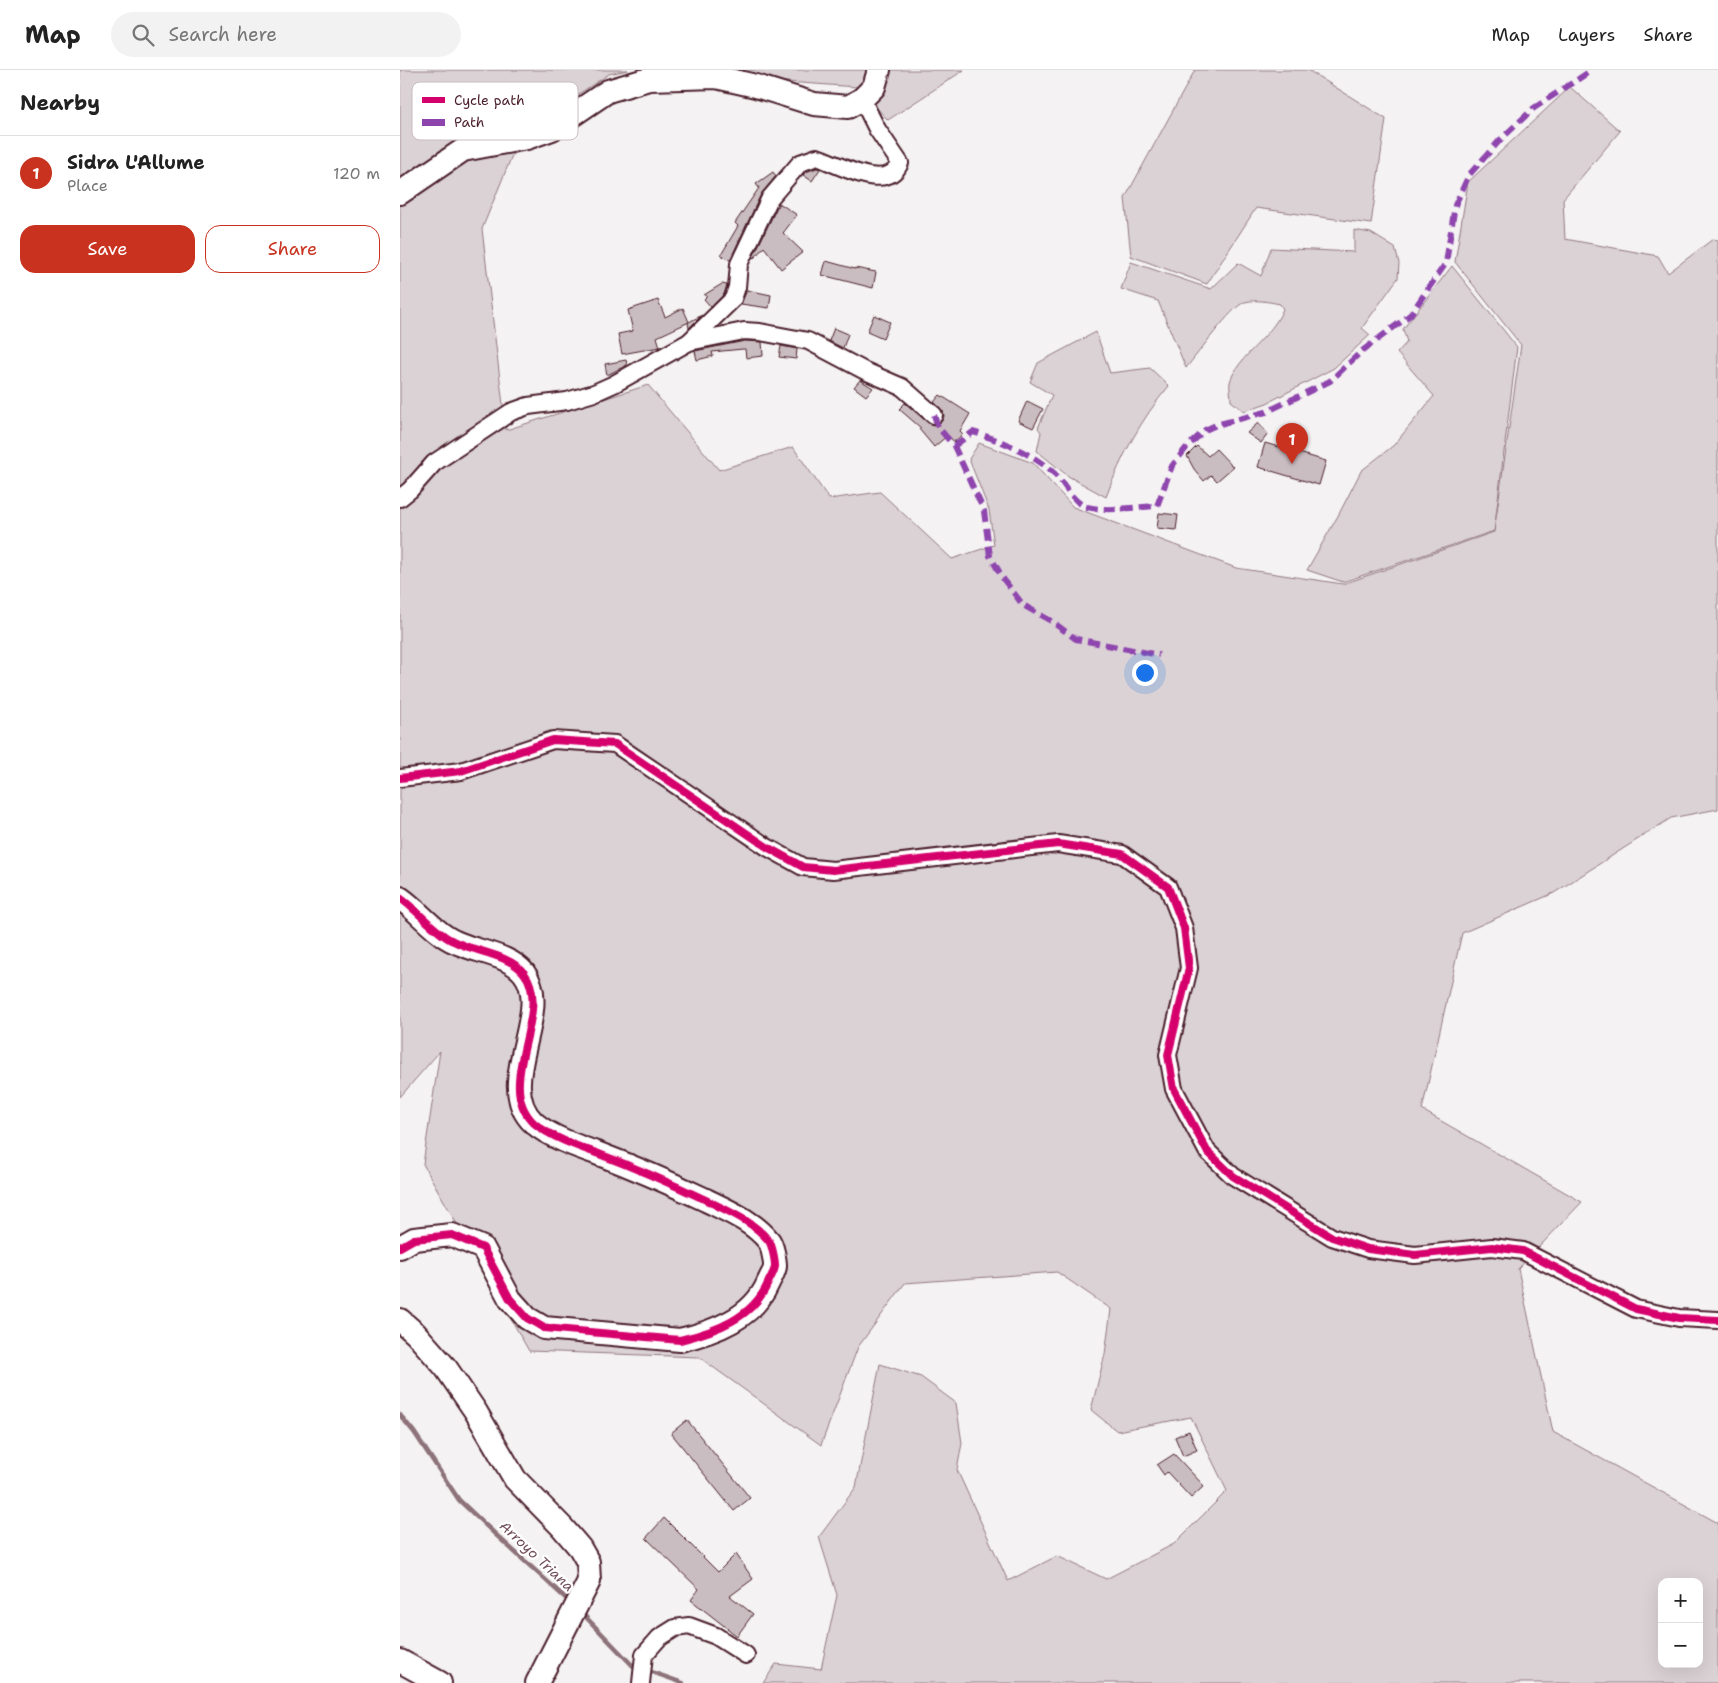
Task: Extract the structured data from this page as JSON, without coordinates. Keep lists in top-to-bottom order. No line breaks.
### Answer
{"water":["Arroyo Triana"],"legend":["Cycle path","Path"],"page":{"header":"Map","search":"Search here","nav":["Map","Layers","Share"],"heading":"Nearby","list":[{"mark":"1","name":"Sidra L'Allume","note":"Place","value":"120 m"}],"buttons":["Save","Share"],"pins":"1","map_buttons":["+","−"]}}
